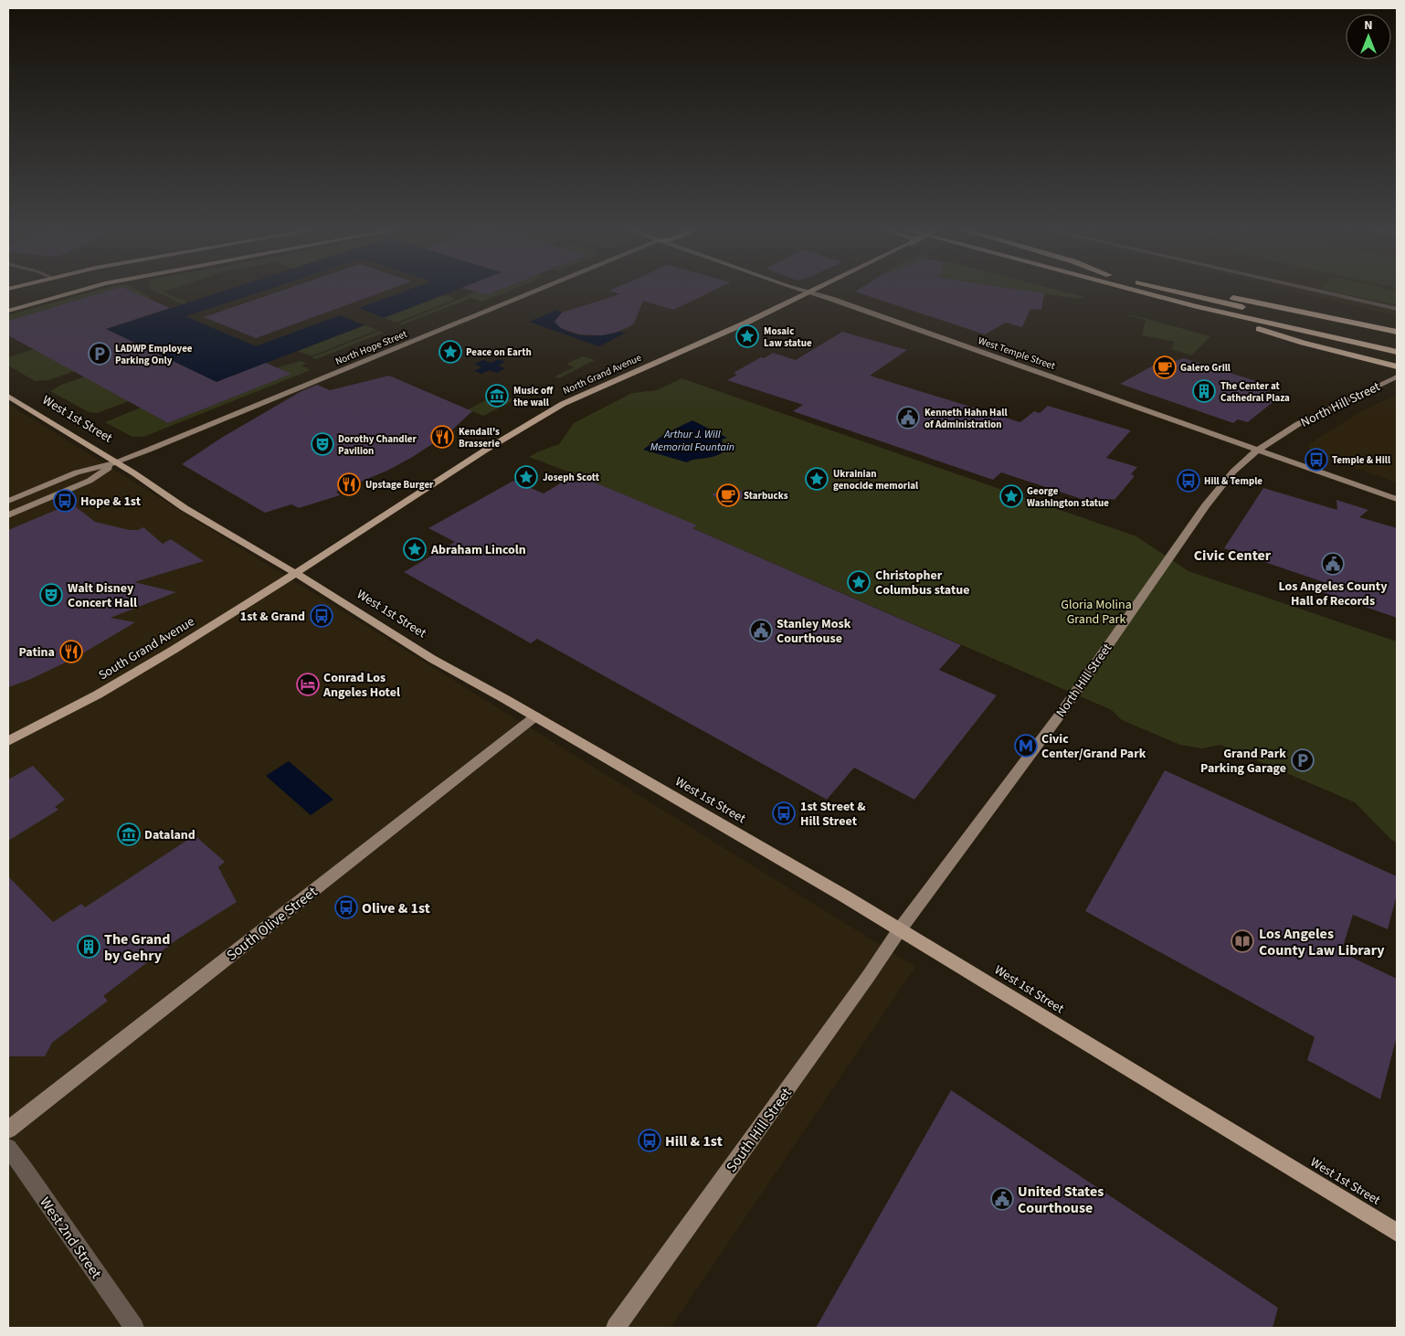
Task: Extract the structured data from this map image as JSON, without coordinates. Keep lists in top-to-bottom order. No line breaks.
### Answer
{"streets":{"main road":["North Hope Street","West Temple Street","North Grand Avenue","North Hill Street","West 1st Street","South Grand Avenue","South Olive Street","South Hill Street"],"street":["West 2nd Street"]},"crossings":[["North Hope Street","West 1st Street"],["West Temple Street","North Grand Avenue"],["West Temple Street","North Hill Street"],["North Grand Avenue","West 1st Street"],["North Grand Avenue","South Grand Avenue"],["North Hill Street","West 1st Street"],["North Hill Street","South Hill Street"],["West 1st Street","South Grand Avenue"],["West 1st Street","South Olive Street"],["West 1st Street","South Hill Street"]],"districts":["Civic Center"],"water":["Arthur J. Will Memorial Fountain"],"parks":["Gloria Molina Grand Park"],"places":{"place":["Mosaic Law statue","Peace on Earth","Joseph Scott","Ukrainian genocide memorial","George Washington statue","Abraham Lincoln","Christopher Columbus statue"],"parking":["LADWP Employee Parking Only","Grand Park Parking Garage"],"cafe":["Galero Grill","Starbucks"],"building":["The Center at Cathedral Plaza","The Grand by Gehry"],"museum":["Music off the wall","Dataland"],"public building":["Kenneth Hahn Hall of Administration","Los Angeles County Hall of Records","Stanley Mosk Courthouse","United States Courthouse"],"restaurant":["Kendall's Brasserie","Upstage Burger","Patina"],"theatre":["Dorothy Chandler Pavilion","Walt Disney Concert Hall"],"bus stop":["Temple & Hill","Hill & Temple","Hope & 1st","1st & Grand","1st Street & Hill Street","Olive & 1st","Hill & 1st"],"hotel":["Conrad Los Angeles Hotel"],"metro station":["Civic Center/Grand Park"],"library":["Los Angeles County Law Library"]},"north":"top"}
